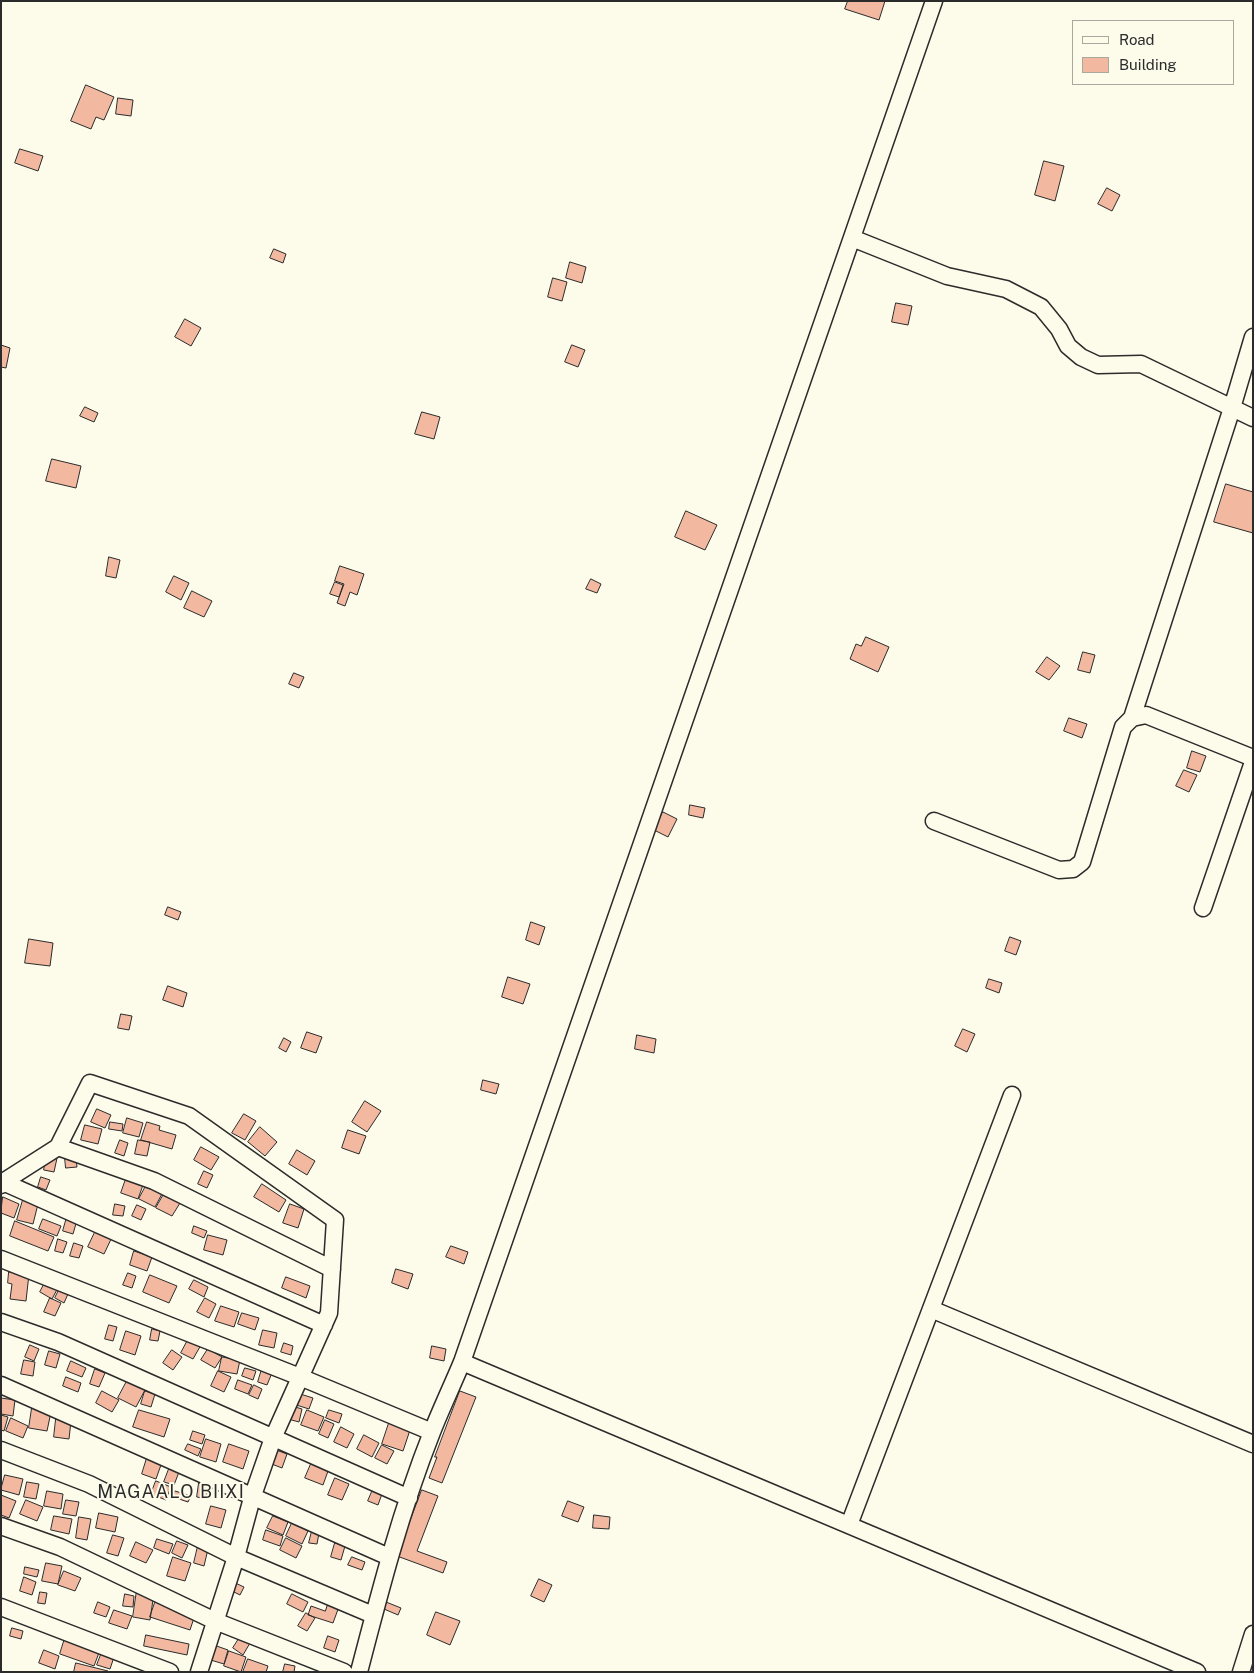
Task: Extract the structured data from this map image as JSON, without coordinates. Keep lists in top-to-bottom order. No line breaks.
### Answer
{"districts":["MAGAALO BIIXI"],"legend":["Road","Building"]}
